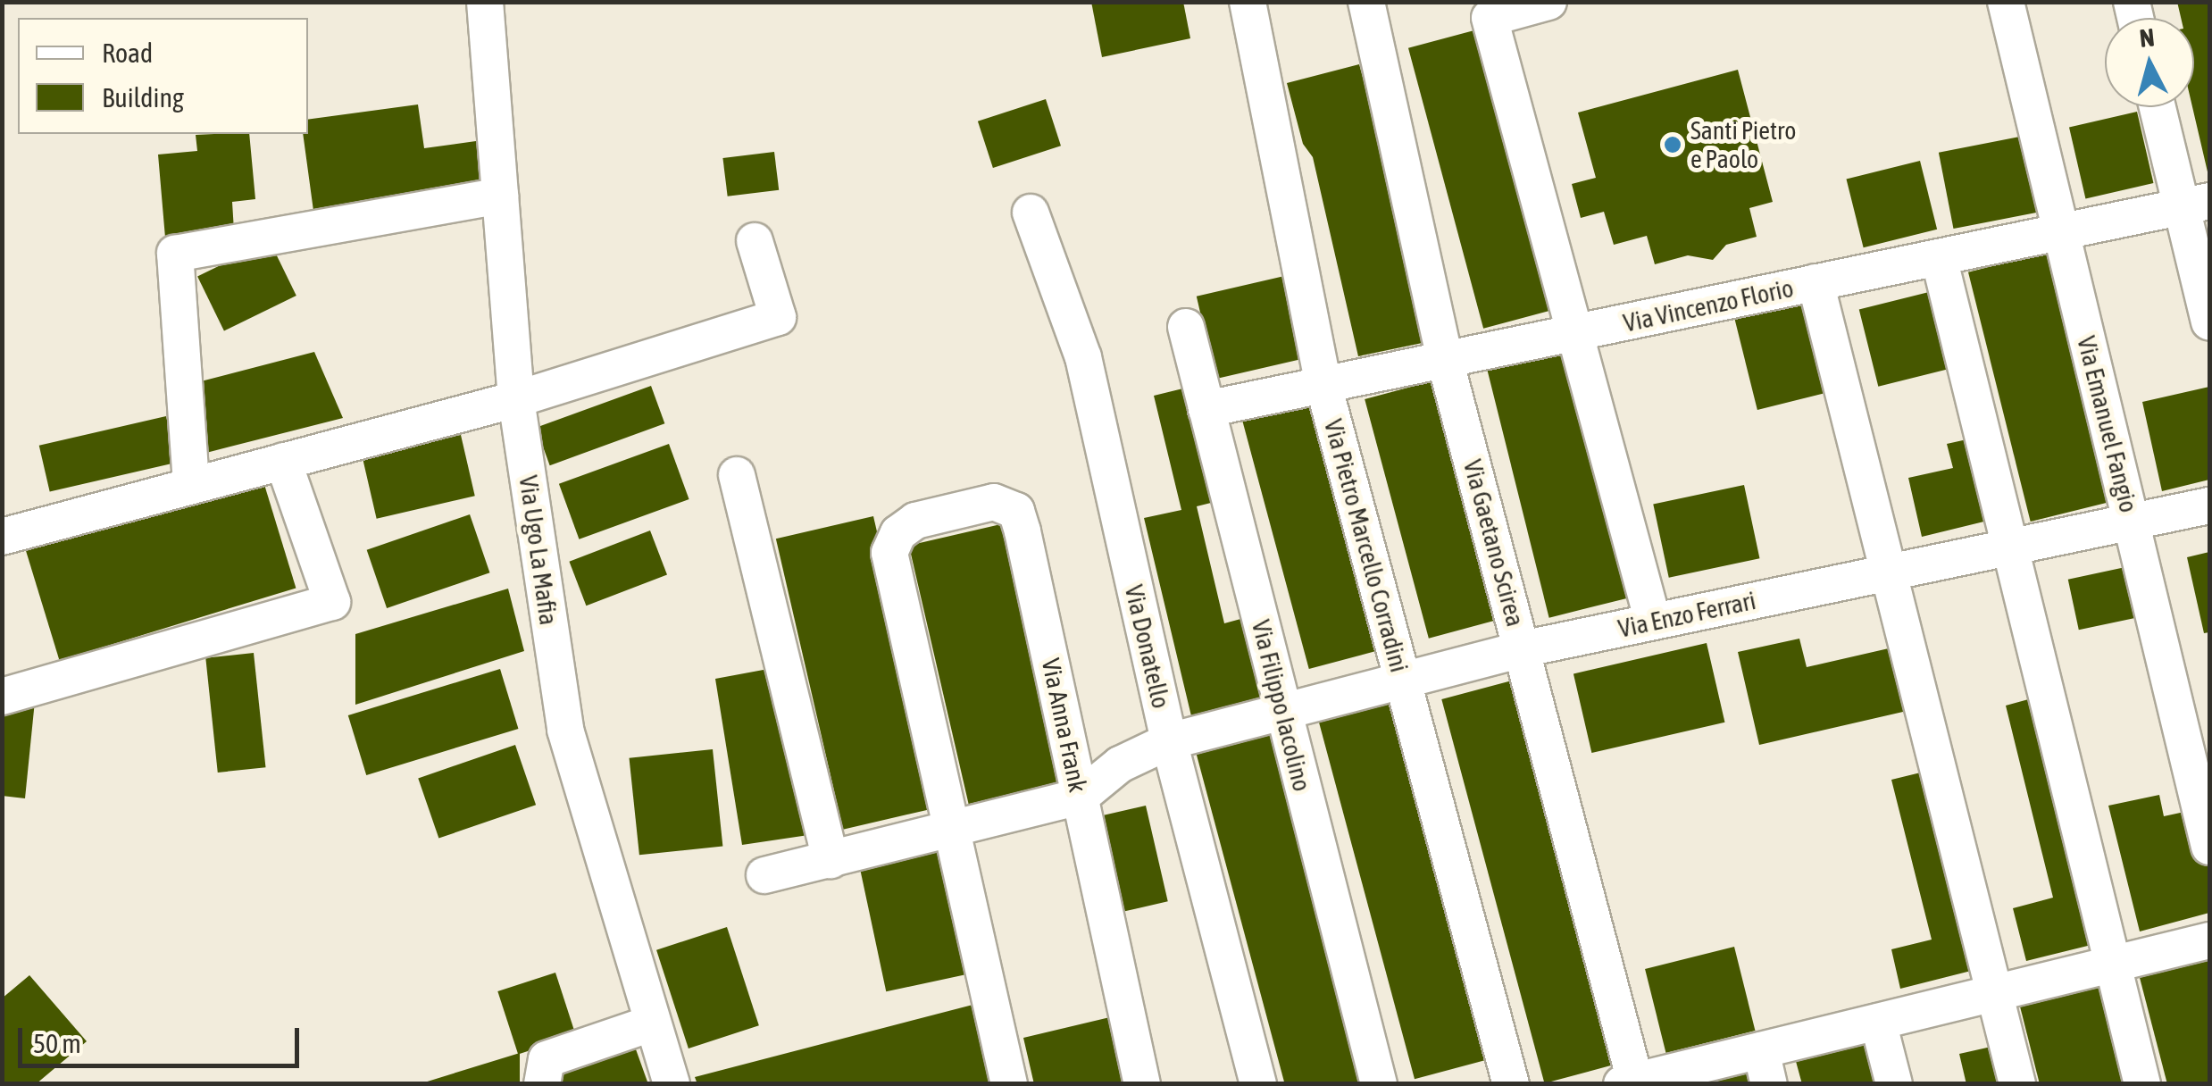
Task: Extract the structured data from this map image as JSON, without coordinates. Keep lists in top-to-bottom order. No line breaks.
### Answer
{"streets":{"street":["Via Vincenzo Florio","Via Emanuel Fangio","Via Gaetano Scirea","Via Pietro Marcello Corradini","Via Ugo La Mafia","Via Enzo Ferrari","Via Donatello","Via Filippo Iacolino","Via Anna Frank"]},"crossings":[["Via Vincenzo Florio","Via Emanuel Fangio"],["Via Vincenzo Florio","Via Gaetano Scirea"],["Via Vincenzo Florio","Via Pietro Marcello Corradini"],["Via Vincenzo Florio","Via Filippo Iacolino"],["Via Emanuel Fangio","Via Enzo Ferrari"],["Via Gaetano Scirea","Via Enzo Ferrari"],["Via Pietro Marcello Corradini","Via Enzo Ferrari"],["Via Enzo Ferrari","Via Donatello"],["Via Enzo Ferrari","Via Filippo Iacolino"],["Via Enzo Ferrari","Via Anna Frank"]],"places":["Santi Pietro e Paolo"],"legend":["Road","Building"],"scale_bar":"50 m","north":"top"}
